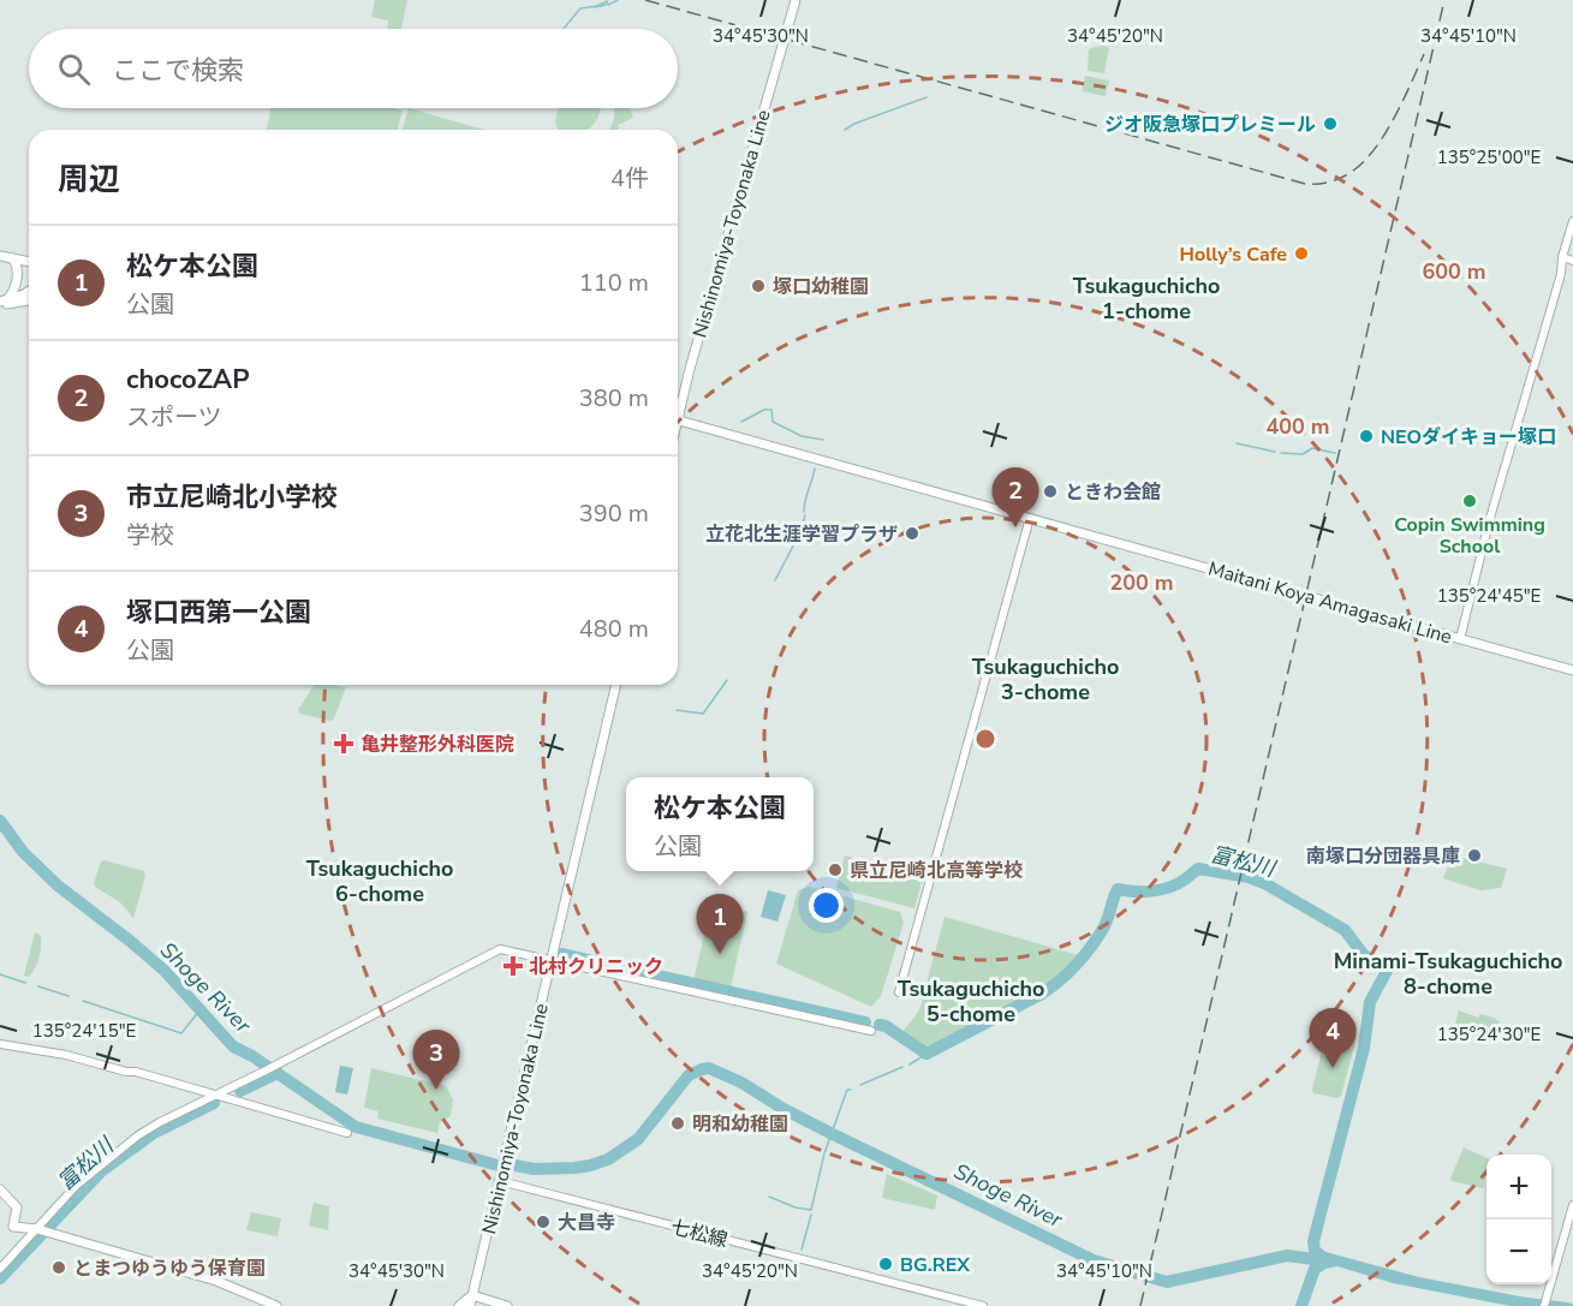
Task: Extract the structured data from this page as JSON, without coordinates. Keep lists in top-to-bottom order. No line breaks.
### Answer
{"streets":{"main road":["Nishinomiya-Toyonaka Line","Maitani Koya Amagasaki Line"],"street":["七松線"]},"crossings":[["Nishinomiya-Toyonaka Line","七松線"]],"districts":["Tsukaguchicho 1-chome","Tsukaguchicho 3-chome","Tsukaguchicho 6-chome","Minami-Tsukaguchicho 8-chome","Tsukaguchicho 5-chome"],"water":["富松川","Shoge River"],"places":{"other":["ジオ阪急塚口プレミール","Holly’s Cafe","塚口幼稚園","NEOダイキョー塚口","ときわ会館","Copin Swimming School","立花北生涯学習プラザ","南塚口分団器具庫","県立尼崎北高等学校","明和幼稚園","大昌寺","BG.REX","とまつゆうゆう保育園"],"health":["亀井整形外科医院","北村クリニック"]},"page":{"search":"ここで検索","heading":["周辺","4件"],"list":[{"mark":"1","name":"松ケ本公園","note":"公園","value":"110 m"},{"mark":"2","name":"chocoZAP","note":"スポーツ","value":"380 m"},{"mark":"3","name":"市立尼崎北小学校","note":"学校","value":"390 m"},{"mark":"4","name":"塚口西第一公園","note":"公園","value":"480 m"}],"pins":["2","1","4","3"],"popup":["松ケ本公園","公園"],"map_buttons":["+","−"]},"coordinates":["34°45'30\"N","34°45'20\"N","34°45'10\"N","135°25'00\"E","135°24'45\"E","135°24'15\"E","135°24'30\"E"],"rings":["600 m","400 m","200 m"]}
